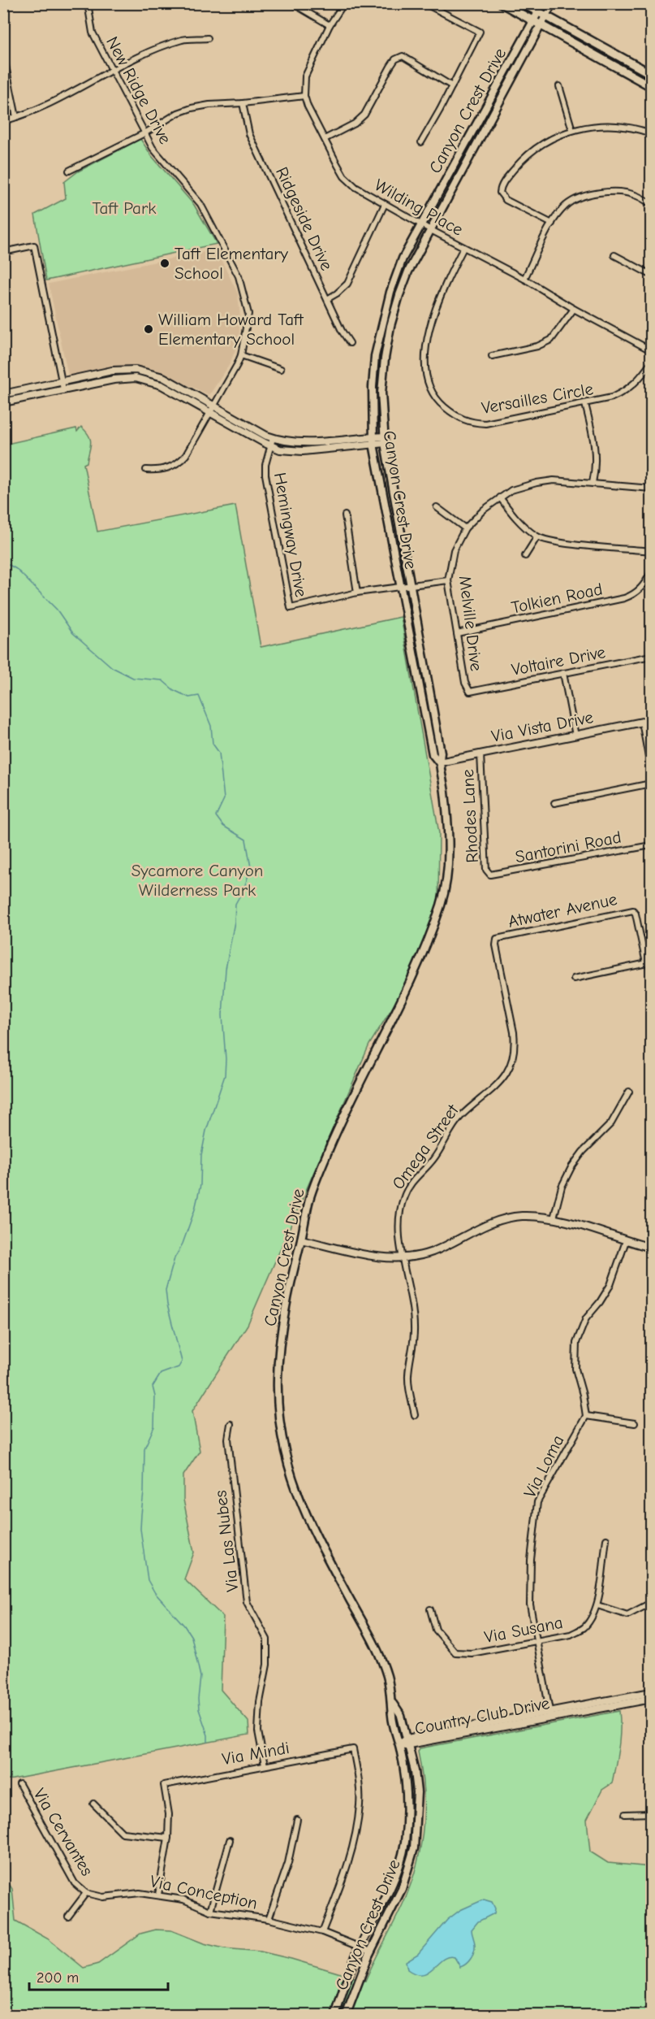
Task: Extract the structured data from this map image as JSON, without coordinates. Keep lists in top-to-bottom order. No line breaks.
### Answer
{"streets":{"main road":["Canyon Crest Drive"],"street":["New Ridge Drive","Wilding Place","Ridgeside Drive","Versailles Circle","Hemingway Drive","Tolkien Road","Melville Drive","Voltaire Drive","Via Vista Drive","Rhodes Lane","Santorini Road","Atwater Avenue","Omega Street","Via Loma","Via Las Nubes","Via Susana","Country Club Drive","Via Mindi","Via Cervantes","Via Conception"]},"crossings":[["Canyon Crest Drive","Wilding Place"],["Canyon Crest Drive","Via Vista Drive"],["Canyon Crest Drive","Country Club Drive"],["Canyon Crest Drive","Via Conception"],["Wilding Place","Versailles Circle"],["Tolkien Road","Melville Drive"],["Melville Drive","Voltaire Drive"],["Via Vista Drive","Rhodes Lane"],["Rhodes Lane","Santorini Road"],["Atwater Avenue","Omega Street"],["Via Loma","Via Susana"],["Via Loma","Country Club Drive"],["Via Las Nubes","Via Mindi"],["Via Mindi","Via Conception"],["Via Cervantes","Via Conception"]],"parks":["Taft Park","Sycamore Canyon Wilderness Park"],"places":["Taft Elementary School","William Howard Taft Elementary School"],"scale_bar":"200 m"}
